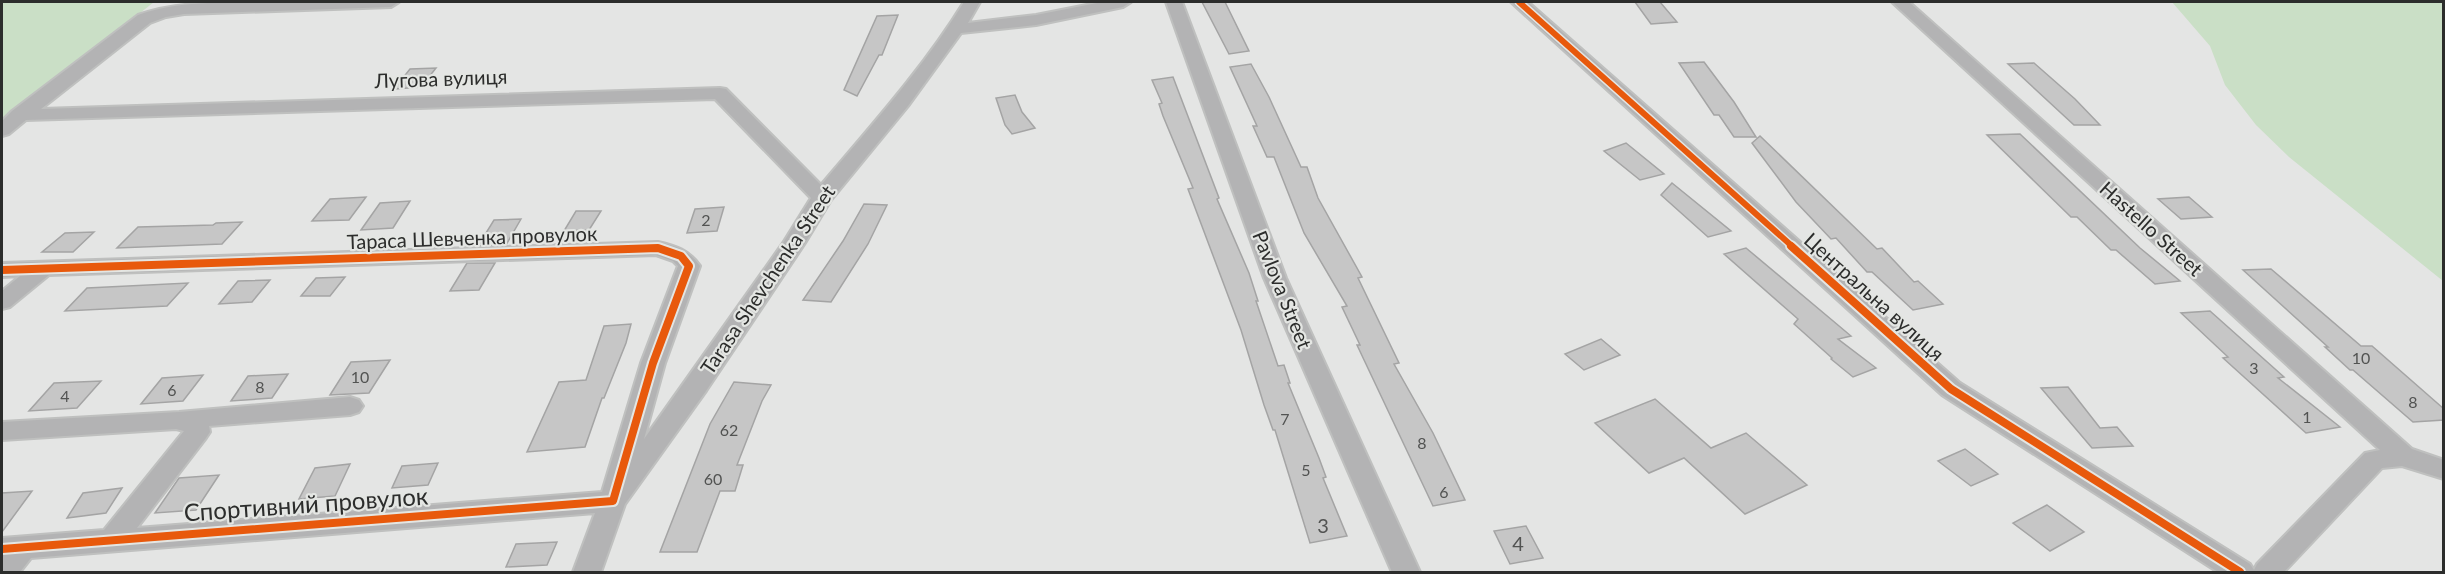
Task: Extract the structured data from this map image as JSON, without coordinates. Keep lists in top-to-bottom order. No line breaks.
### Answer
{"streets":{"street":["Лугова вулиця","Hastello Street","Тараса Шевченка провулок","Tarasa Shevchenka Street","Pavlova Street","Центральна вулиця","Спортивний провулок"]},"crossings":[["Лугова вулиця","Tarasa Shevchenka Street"],["Тараса Шевченка провулок","Tarasa Shevchenka Street"],["Тараса Шевченка провулок","Спортивний провулок"],["Tarasa Shevchenka Street","Спортивний провулок"]],"house_numbers":["2","10","3","10","8","6","4","8","1","7","62","8","5","60","6","3","4"]}
